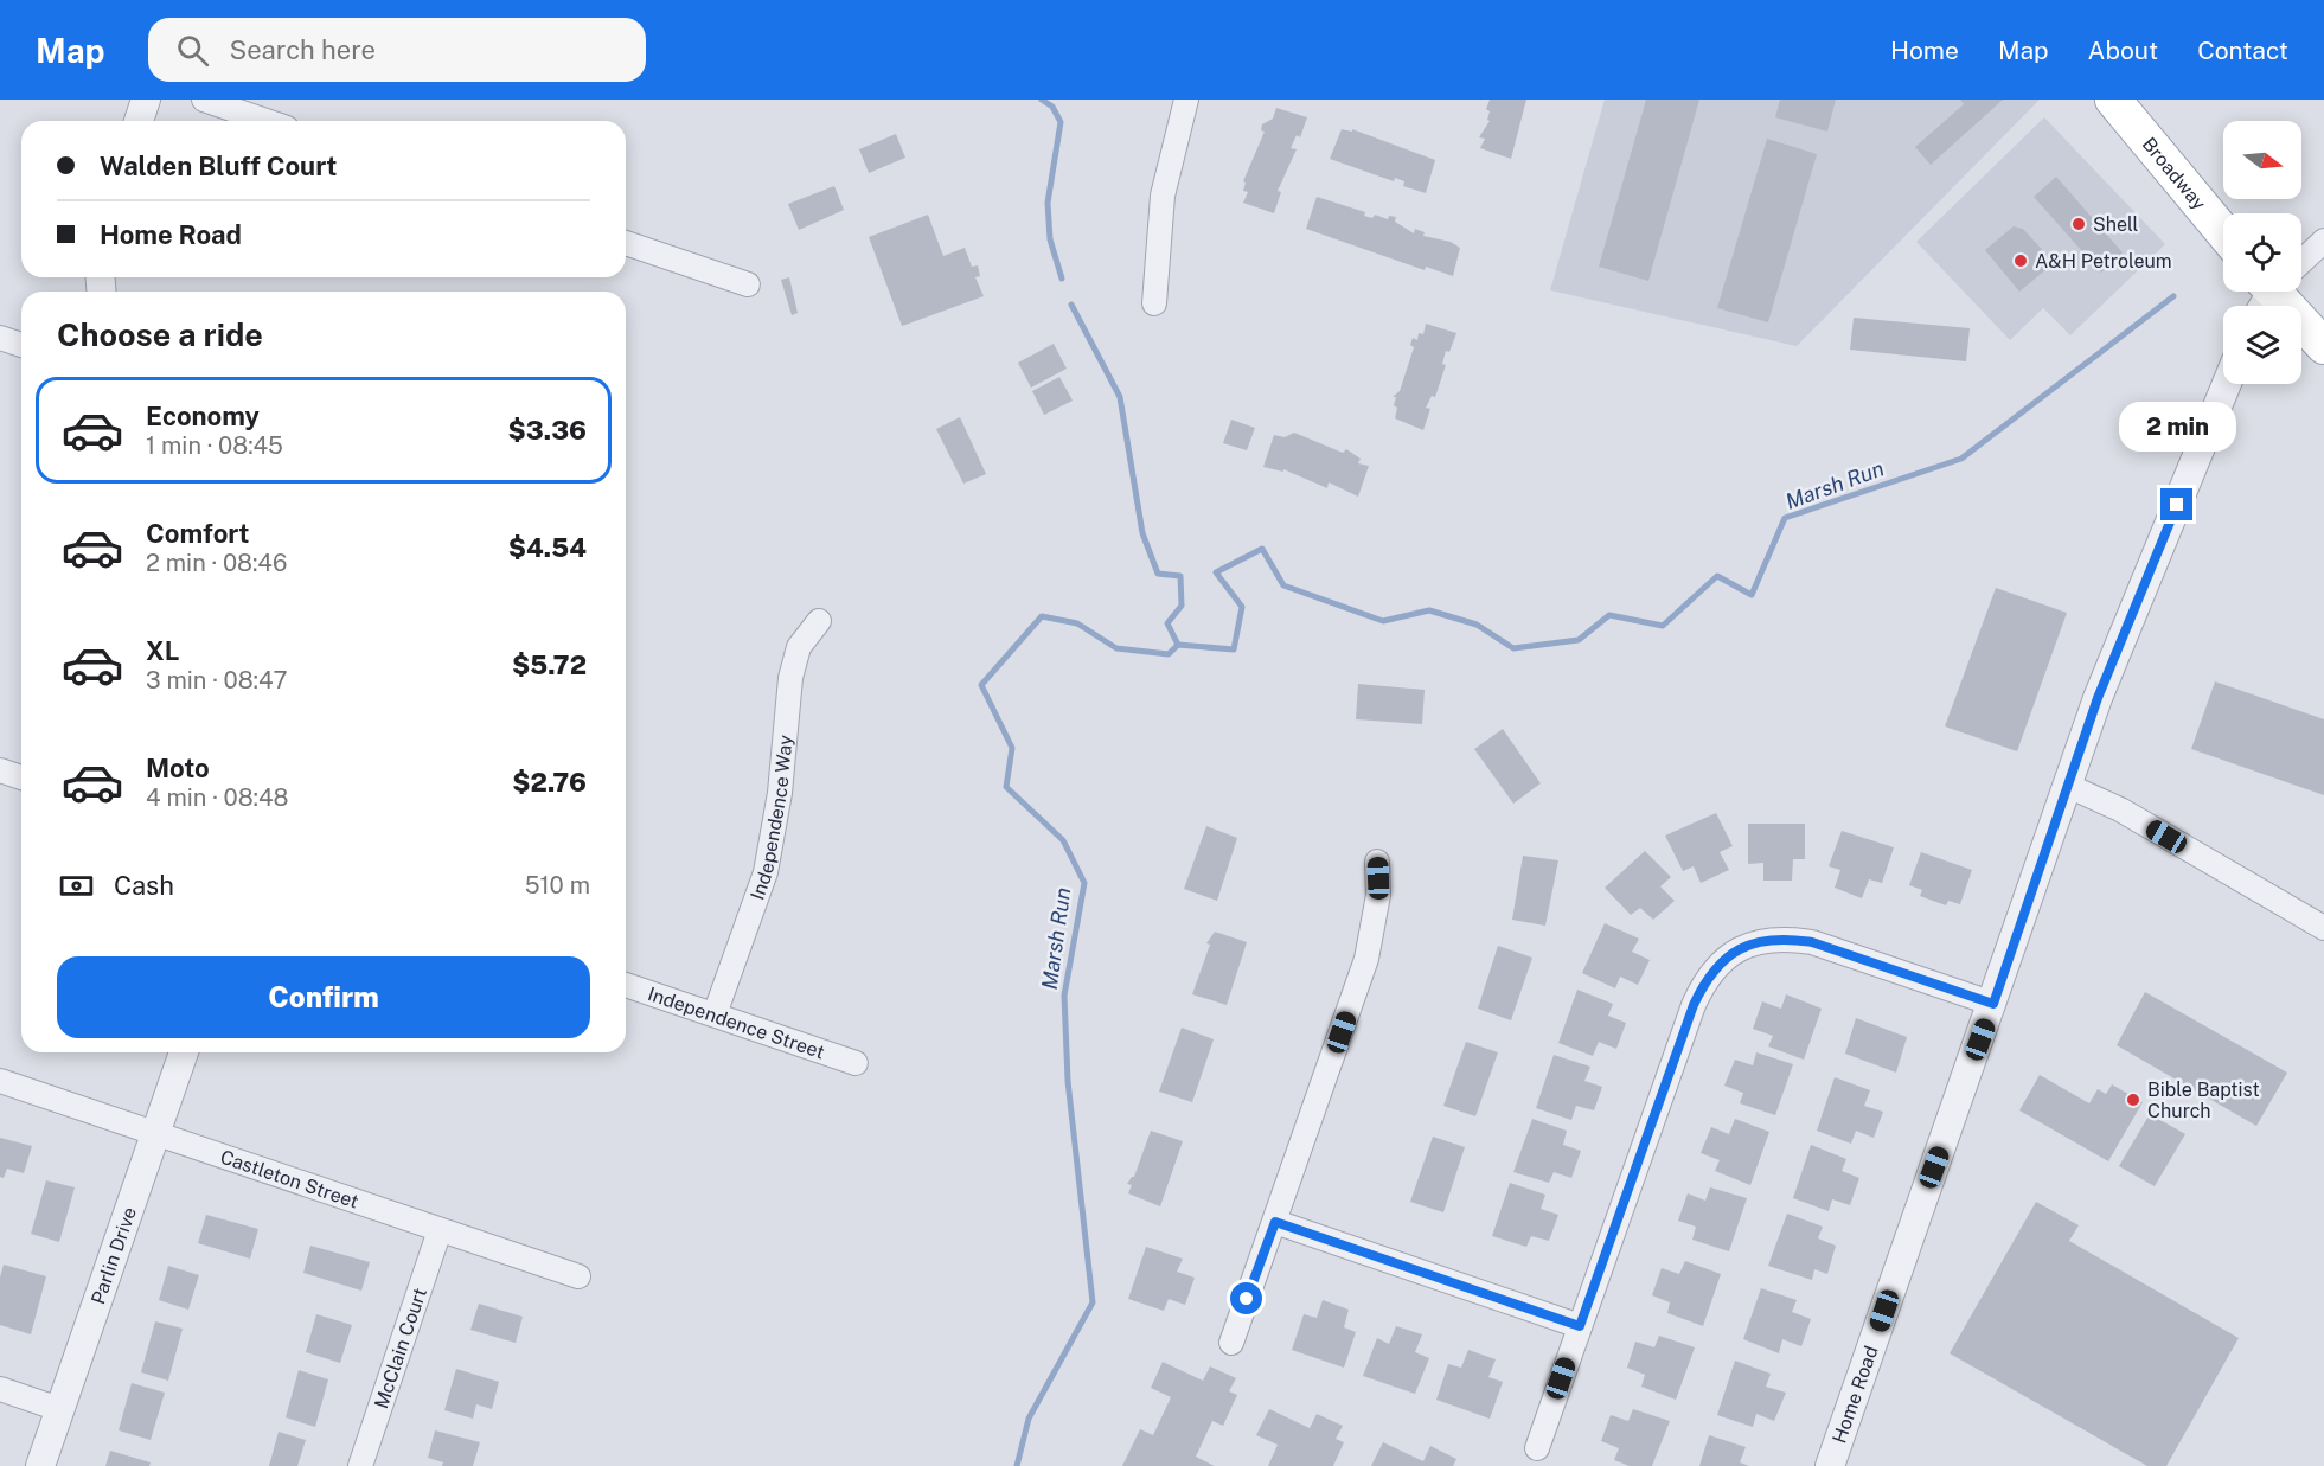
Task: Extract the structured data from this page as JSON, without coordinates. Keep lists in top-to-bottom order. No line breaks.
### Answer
{"streets":{"main road":["Broadway"],"street":["Independence Way","Independence Street","Castleton Street","Parlin Drive","McClain Court","Home Road"]},"crossings":[["Independence Way","Independence Street"],["Castleton Street","Parlin Drive"],["Castleton Street","McClain Court"]],"water":["Marsh Run"],"places":["Shell","A&H Petroleum","Bible Baptist Church"],"north":"right","page":{"header":"Map","search":"Search here","nav":["Home","Map","About","Contact"],"banner":["Walden Bluff Court","Home Road"],"heading":"Choose a ride","list":[{"name":"Economy","note":"1 min · 08:45","value":"$3.36"},{"name":"Comfort","note":"2 min · 08:46","value":"$4.54"},{"name":"XL","note":"3 min · 08:47","value":"$5.72"},{"name":"Moto","note":"4 min · 08:48","value":"$2.76"}],"bubble":"2 min","pay":["Cash","510 m"],"buttons":"Confirm"}}
